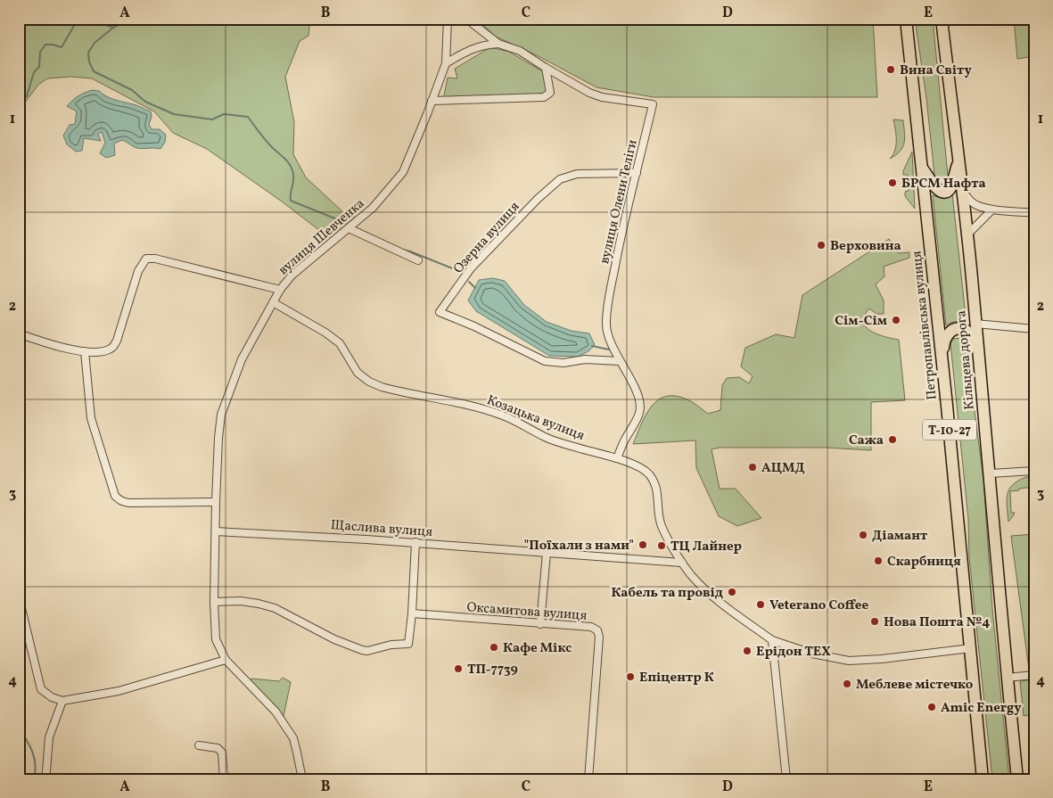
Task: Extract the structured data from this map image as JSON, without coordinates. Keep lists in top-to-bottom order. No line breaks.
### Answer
{"streets":{"highway":["Петропавлівська вулиця","Кільцева дорога","Т-10-27"],"street":["вулиця Олени Теліги","вулиця Шевченка","Озерна вулиця","Козацька вулиця","Щаслива вулиця","Оксамитова вулиця"]},"crossings":[["вулиця Олени Теліги","Озерна вулиця"],["вулиця Олени Теліги","Козацька вулиця"],["вулиця Шевченка","Козацька вулиця"],["вулиця Шевченка","Щаслива вулиця"],["Козацька вулиця","Щаслива вулиця"]],"places":["Вина Світу","БРСМ Нафта","Верховина","Сім-Сім","Сажа","АЦМД","Діамант","\"Поїхали з нами\"","ТЦ Лайнер","Скарбниця","Кабель та провід","Veterano Coffee","Нова Пошта №4","Кафе Мікс","Ерідон ТЕХ","ТП-7739","Епіцентр К","Меблеве містечко","Amic Energy"],"grid":{"columns":["A","B","C","D","E"],"rows":["1","2","3","4"]}}
